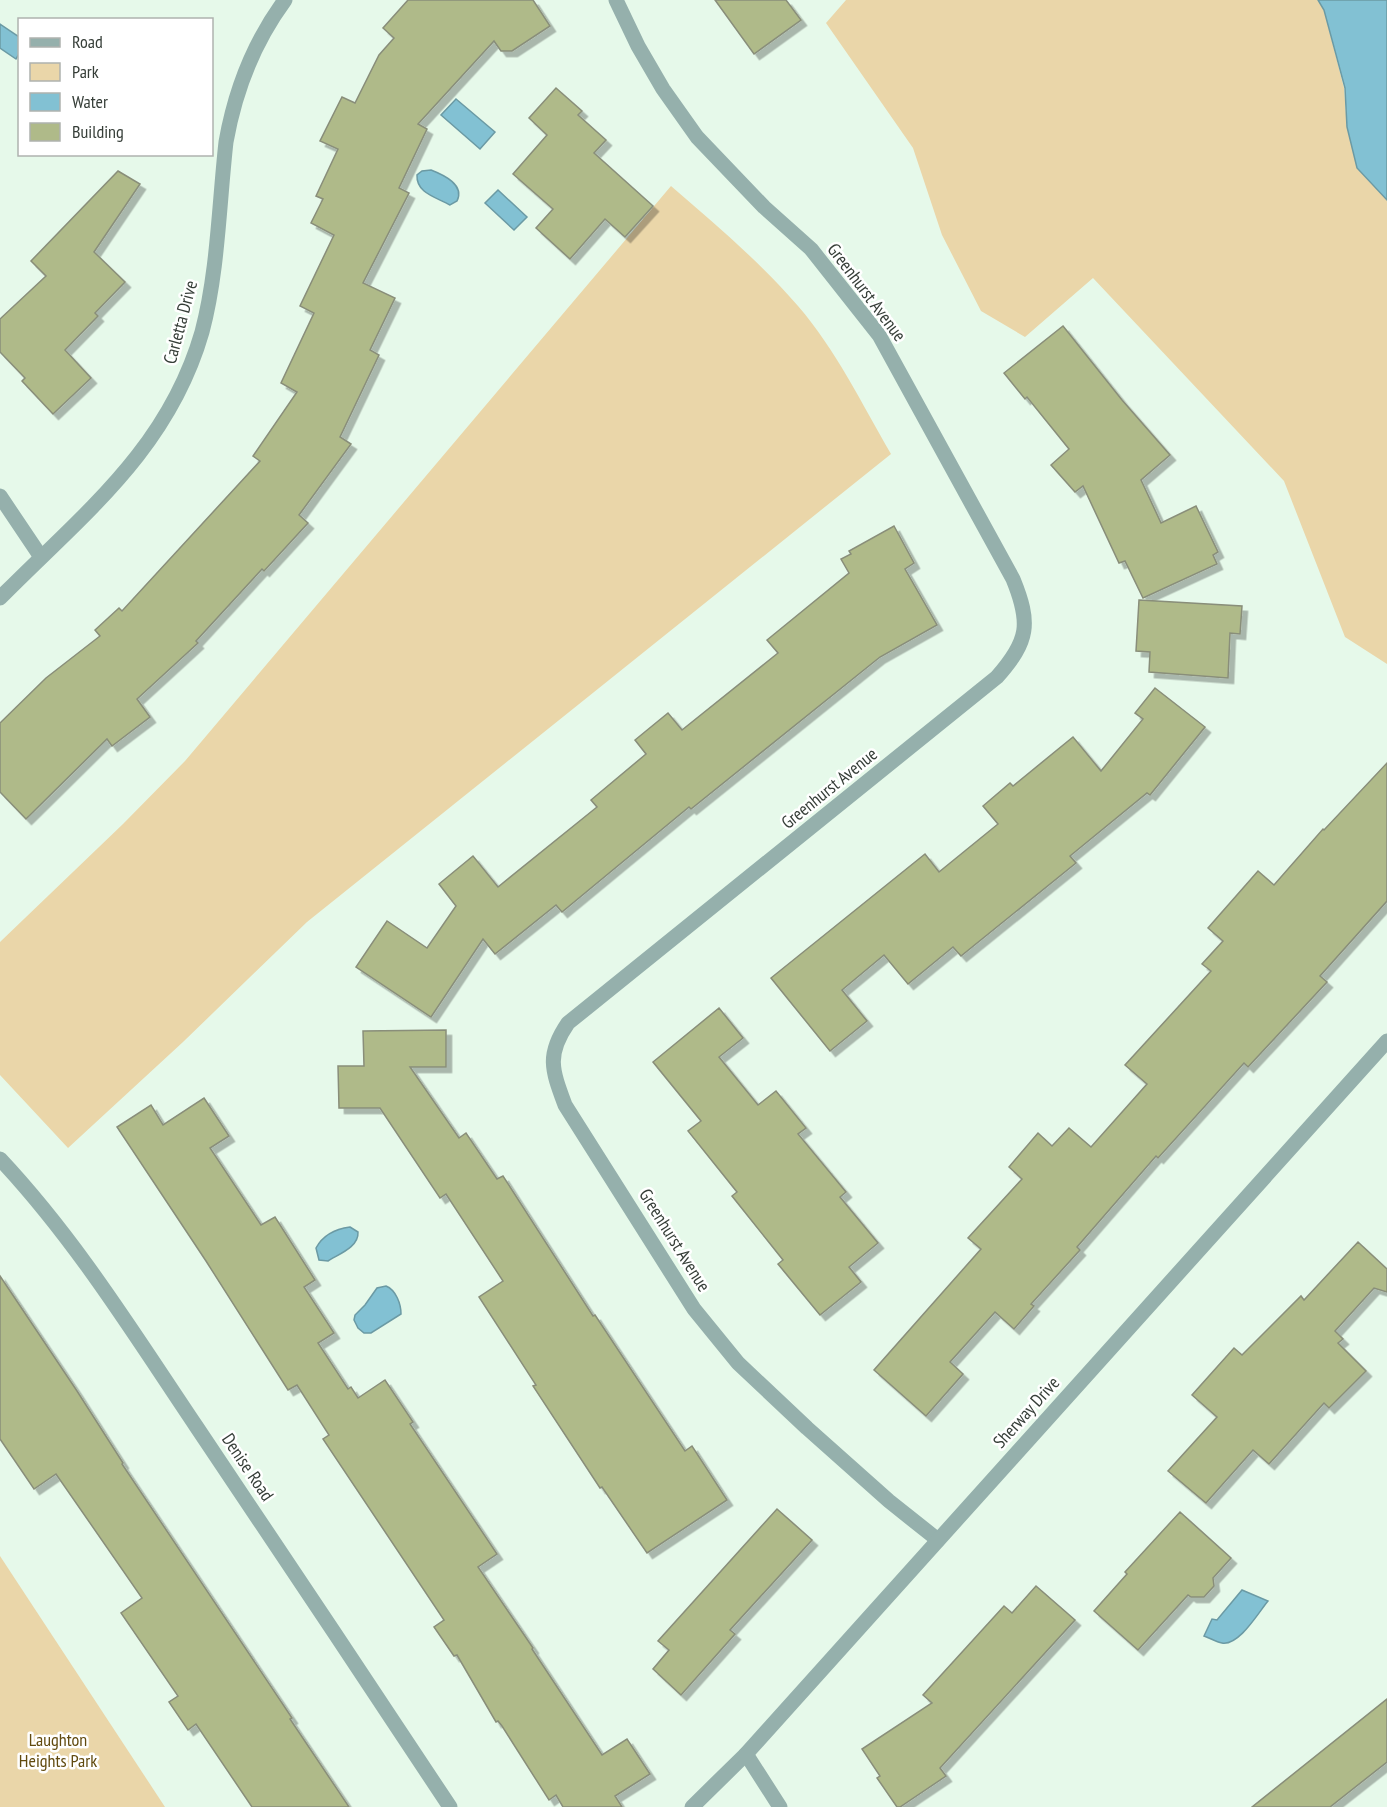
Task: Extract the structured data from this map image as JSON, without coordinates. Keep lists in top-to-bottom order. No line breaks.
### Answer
{"streets":{"street":["Greenhurst Avenue","Carletta Drive","Sherway Drive","Denise Road"]},"crossings":[["Greenhurst Avenue","Sherway Drive"]],"parks":["Laughton Heights Park"],"legend":["Road","Park","Water","Building"]}
